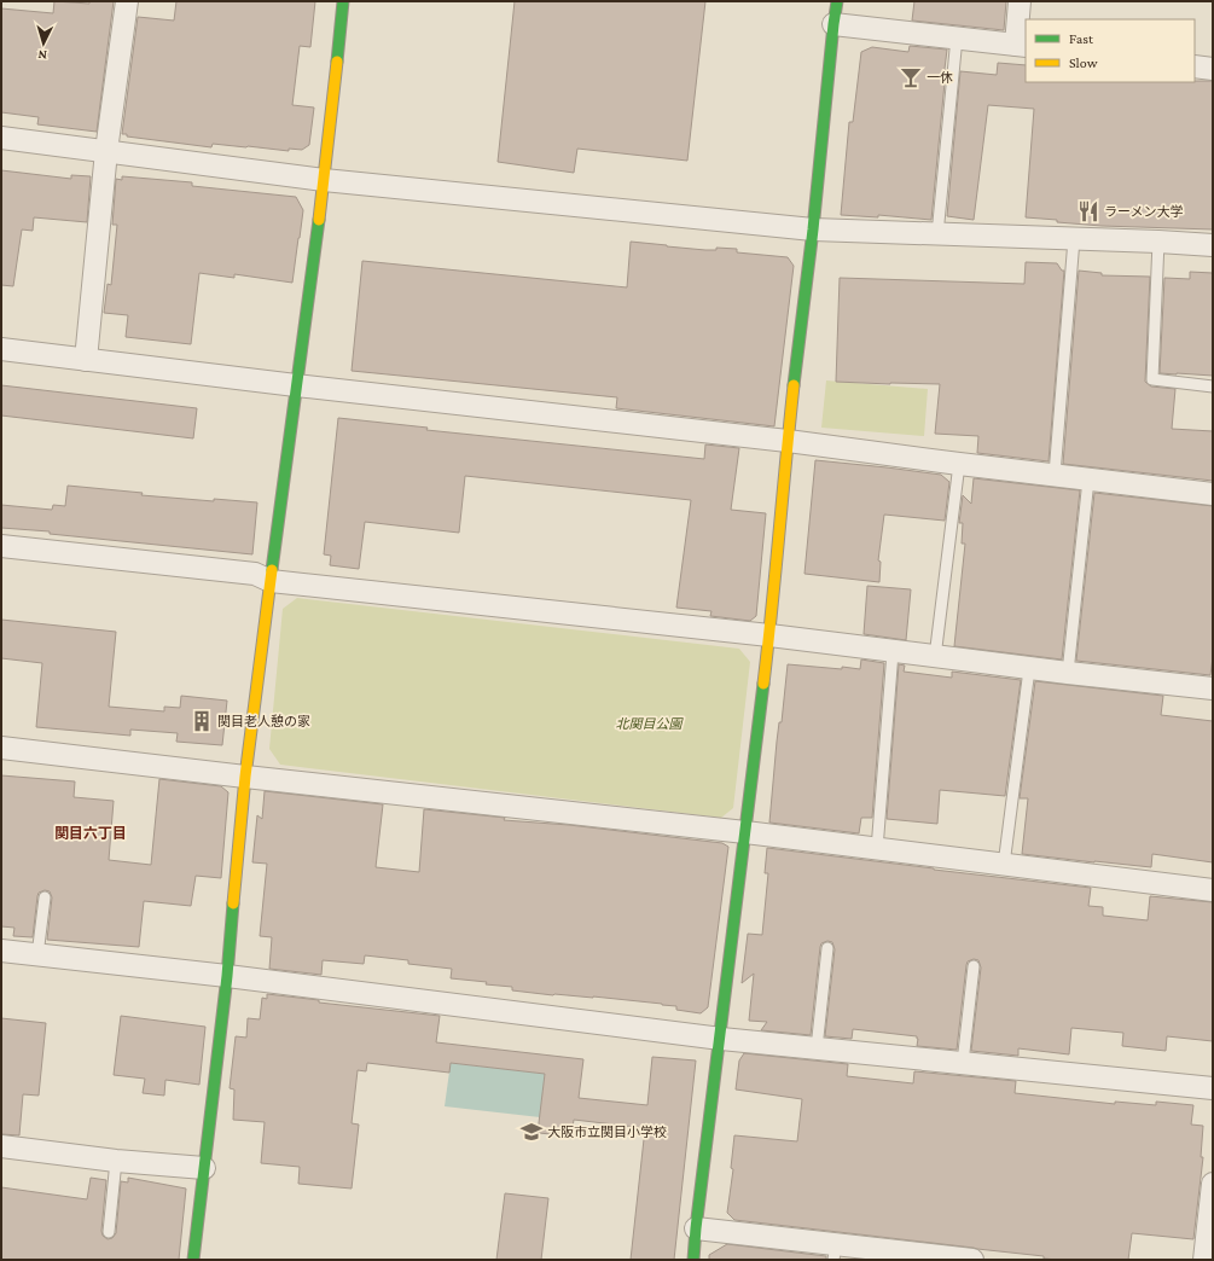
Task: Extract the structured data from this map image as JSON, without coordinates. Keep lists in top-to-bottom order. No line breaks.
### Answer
{"districts":["関目六丁目"],"parks":["北関目公園"],"places":{"bar":["一休"],"restaurant":["ラーメン大学"],"building":["関目老人憩の家"],"school or university":["大阪市立関目小学校"]},"legend":["Fast","Slow"],"north":"bottom"}
